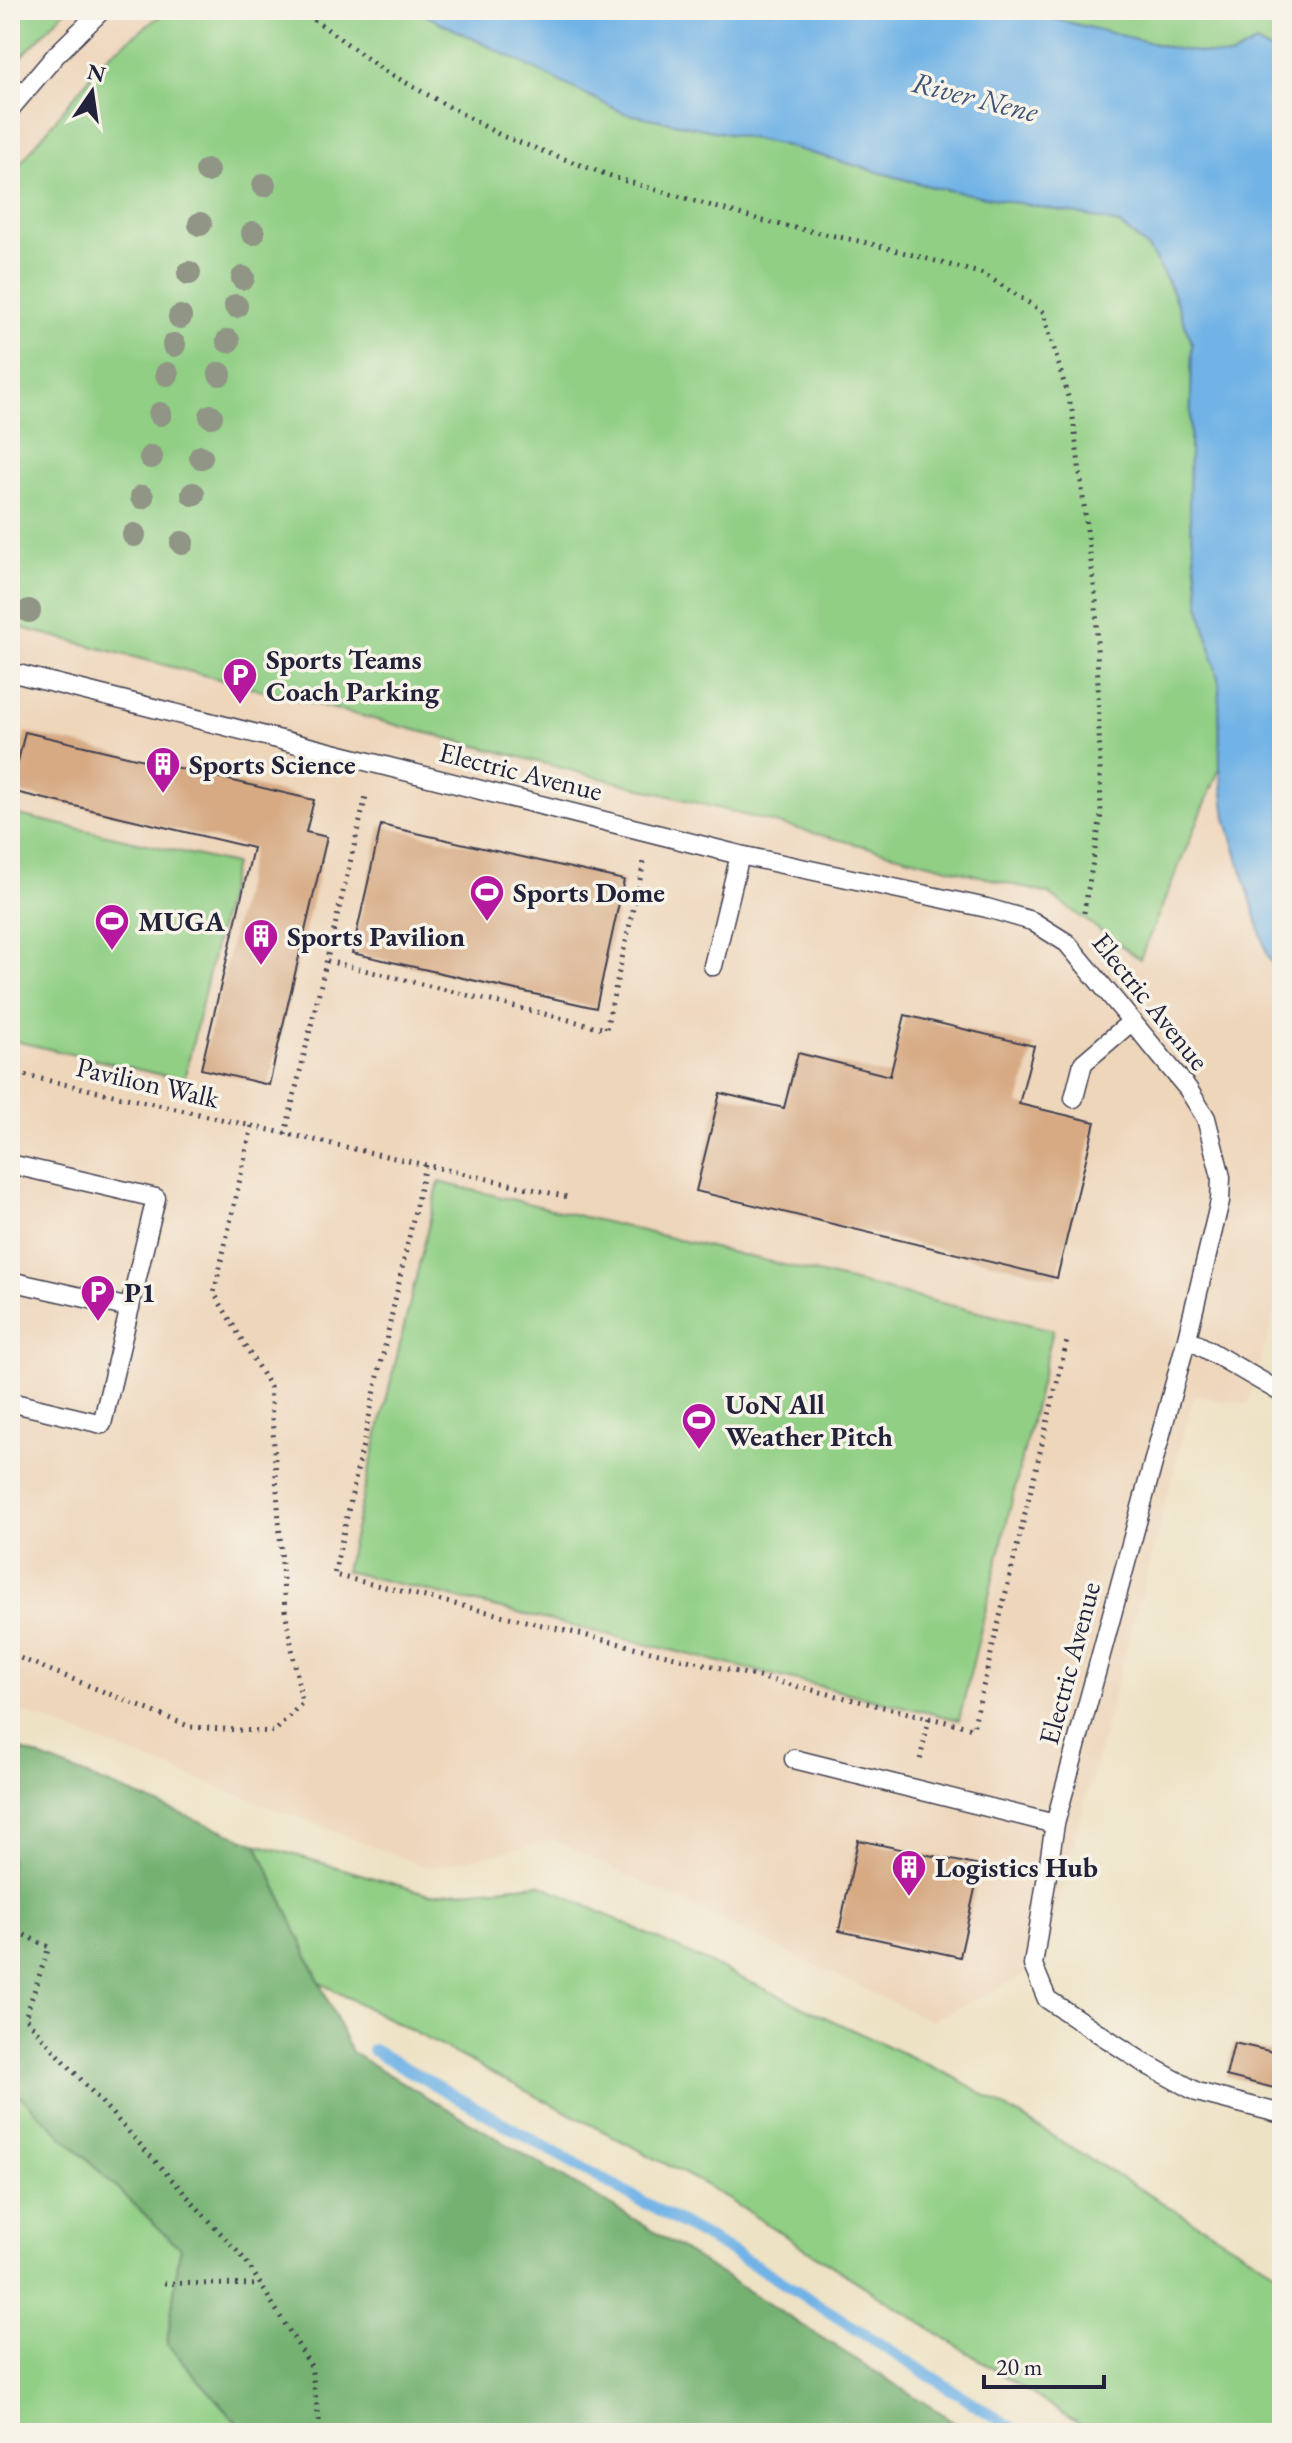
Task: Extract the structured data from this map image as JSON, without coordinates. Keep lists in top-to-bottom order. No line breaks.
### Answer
{"streets":{"lane":["Electric Avenue"],"path":["Pavilion Walk"]},"water":["River Nene"],"places":{"parking":["Sports Teams Coach Parking","P1"],"building":["Sports Science","Sports Pavilion","Logistics Hub"],"sports":["Sports Dome","MUGA","UoN All Weather Pitch"]},"scale_bar":"20 m","north":"top"}
